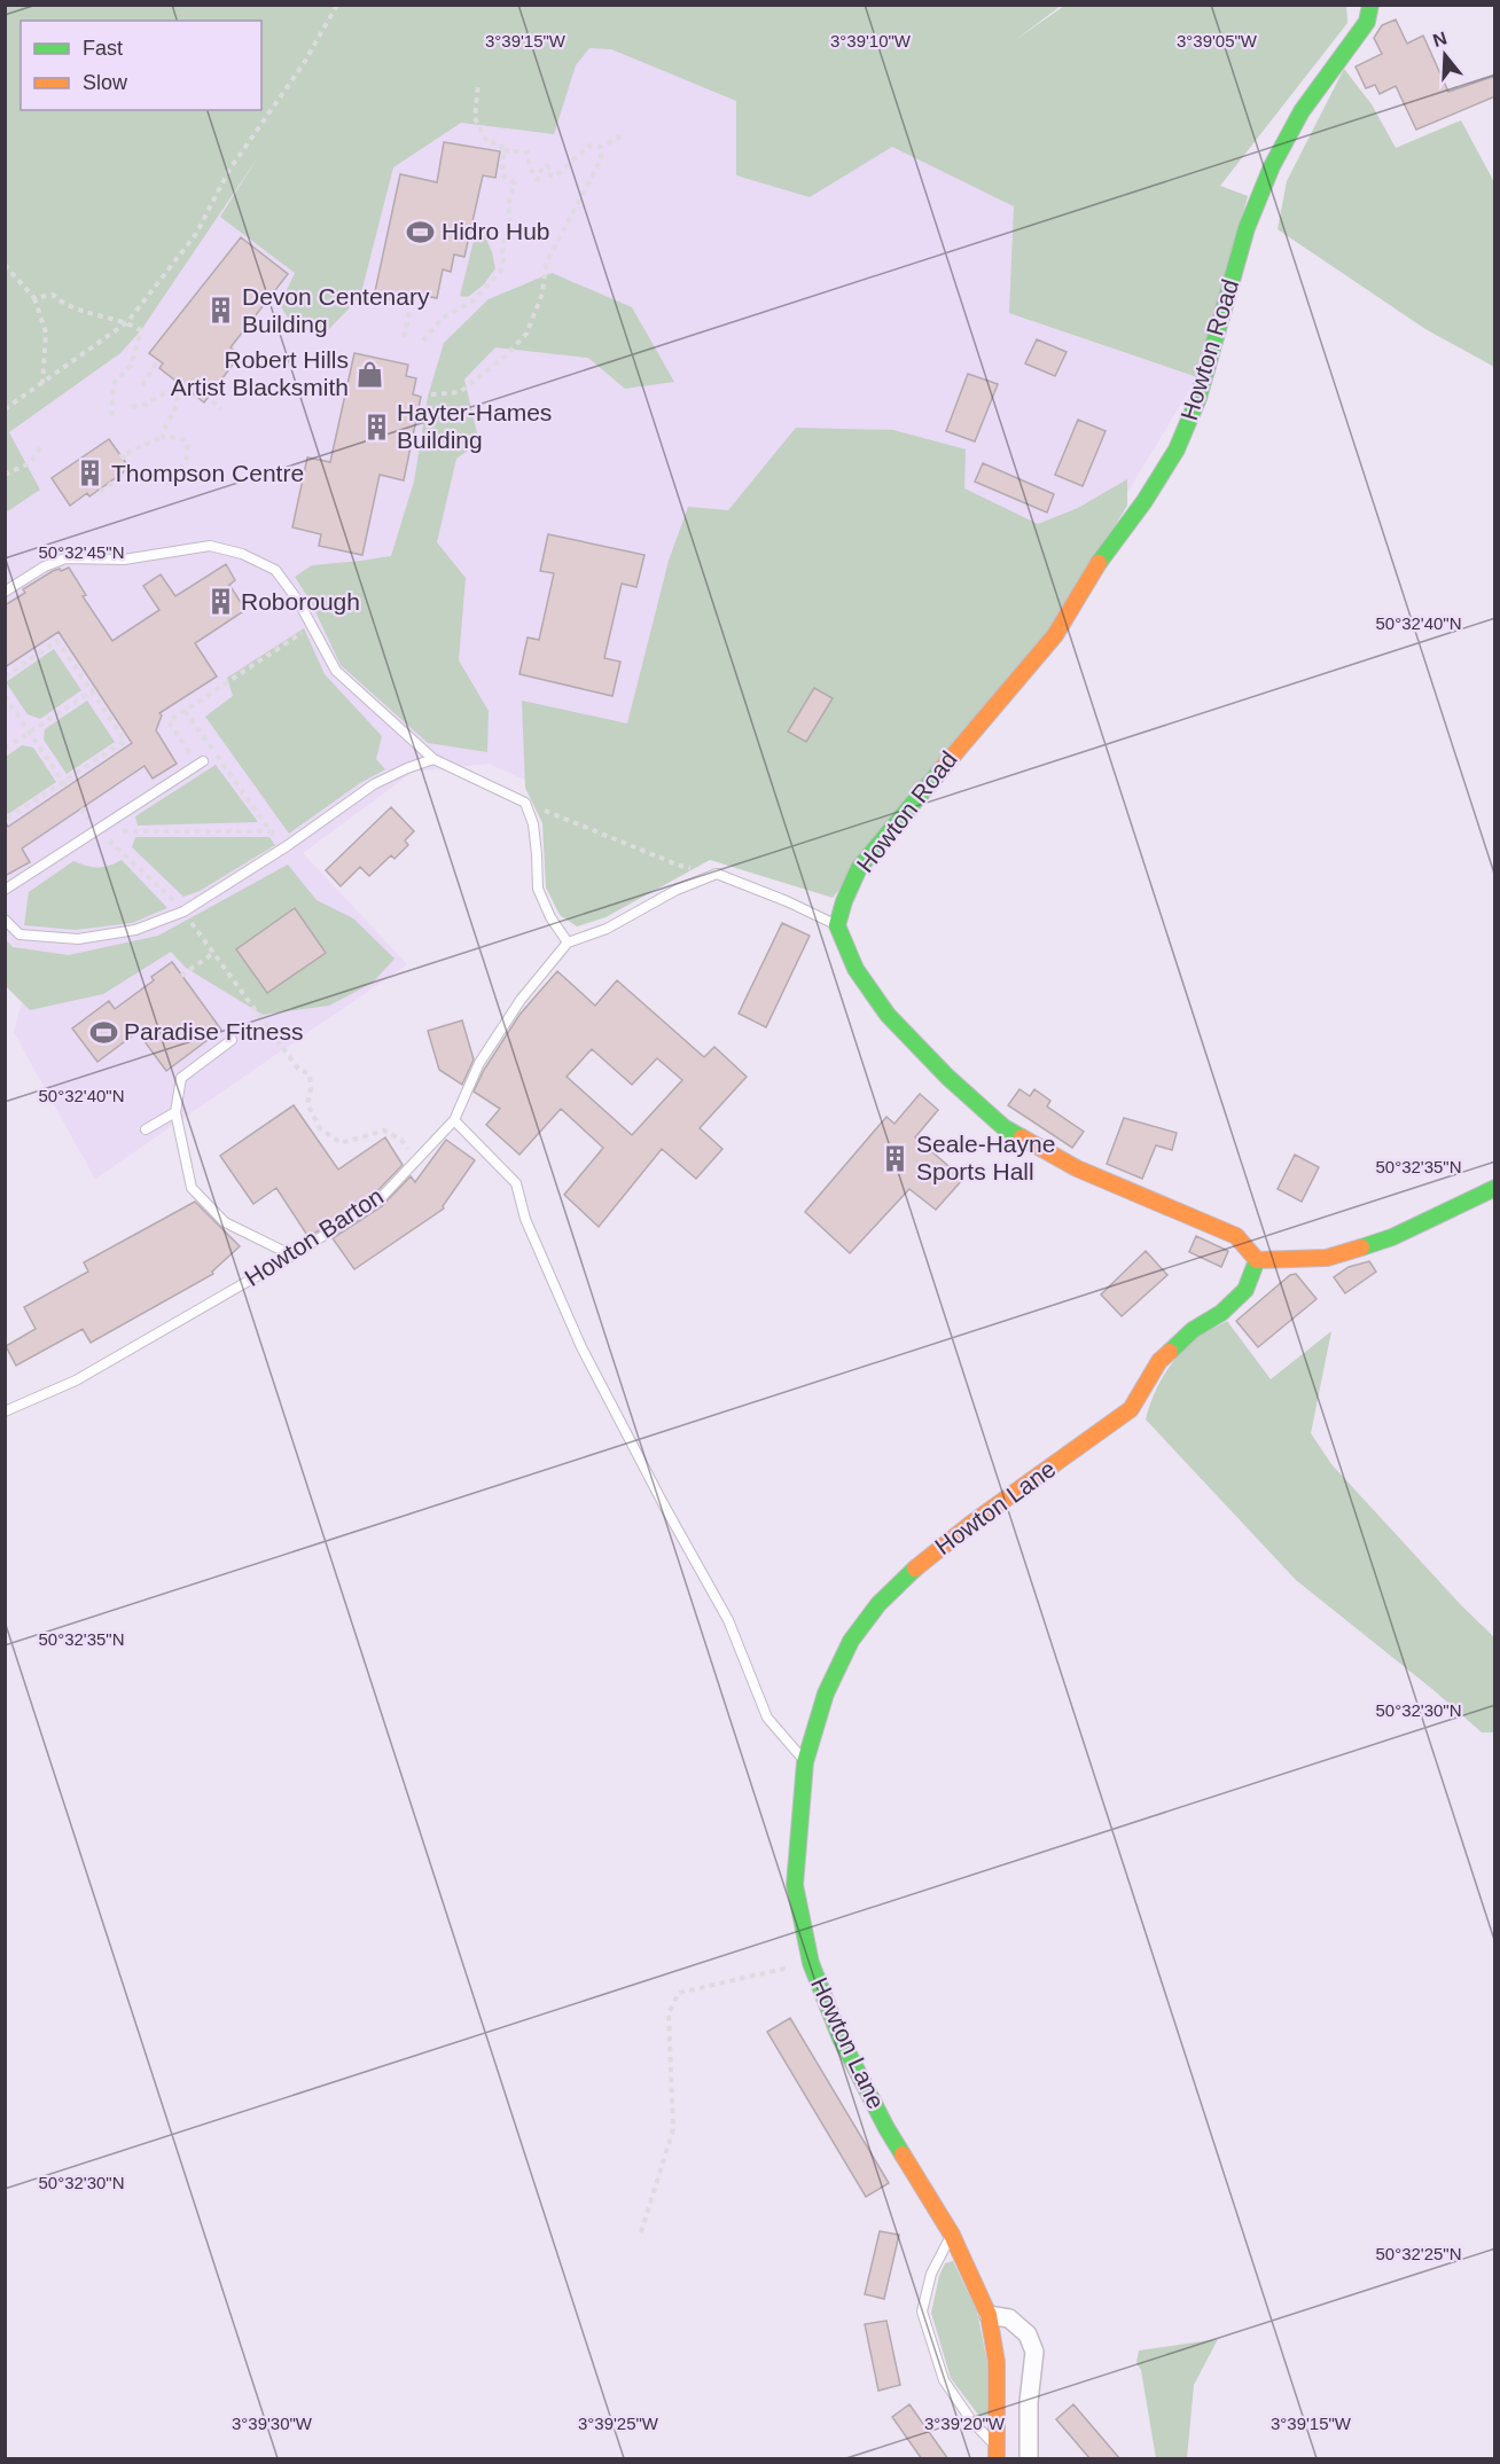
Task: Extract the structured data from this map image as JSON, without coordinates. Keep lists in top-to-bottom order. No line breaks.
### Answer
{"streets":{"street":["Howton Road","Howton Lane"],"lane":["Howton Barton"]},"places":{"sports":["Hidro Hub","Paradise Fitness"],"building":["Devon Centenary Building","Hayter-Hames Building","Thompson Centre","Roborough","Seale-Hayne Sports Hall"],"shop":["Robert Hills Artist Blacksmith"]},"legend":["Fast","Slow"],"north":"top","coordinates":["3°39'15\"W","3°39'10\"W","3°39'05\"W","50°32'45\"N","50°32'40\"N","50°32'35\"N","50°32'30\"N","50°32'25\"N","3°39'30\"W","3°39'25\"W","3°39'20\"W"]}
